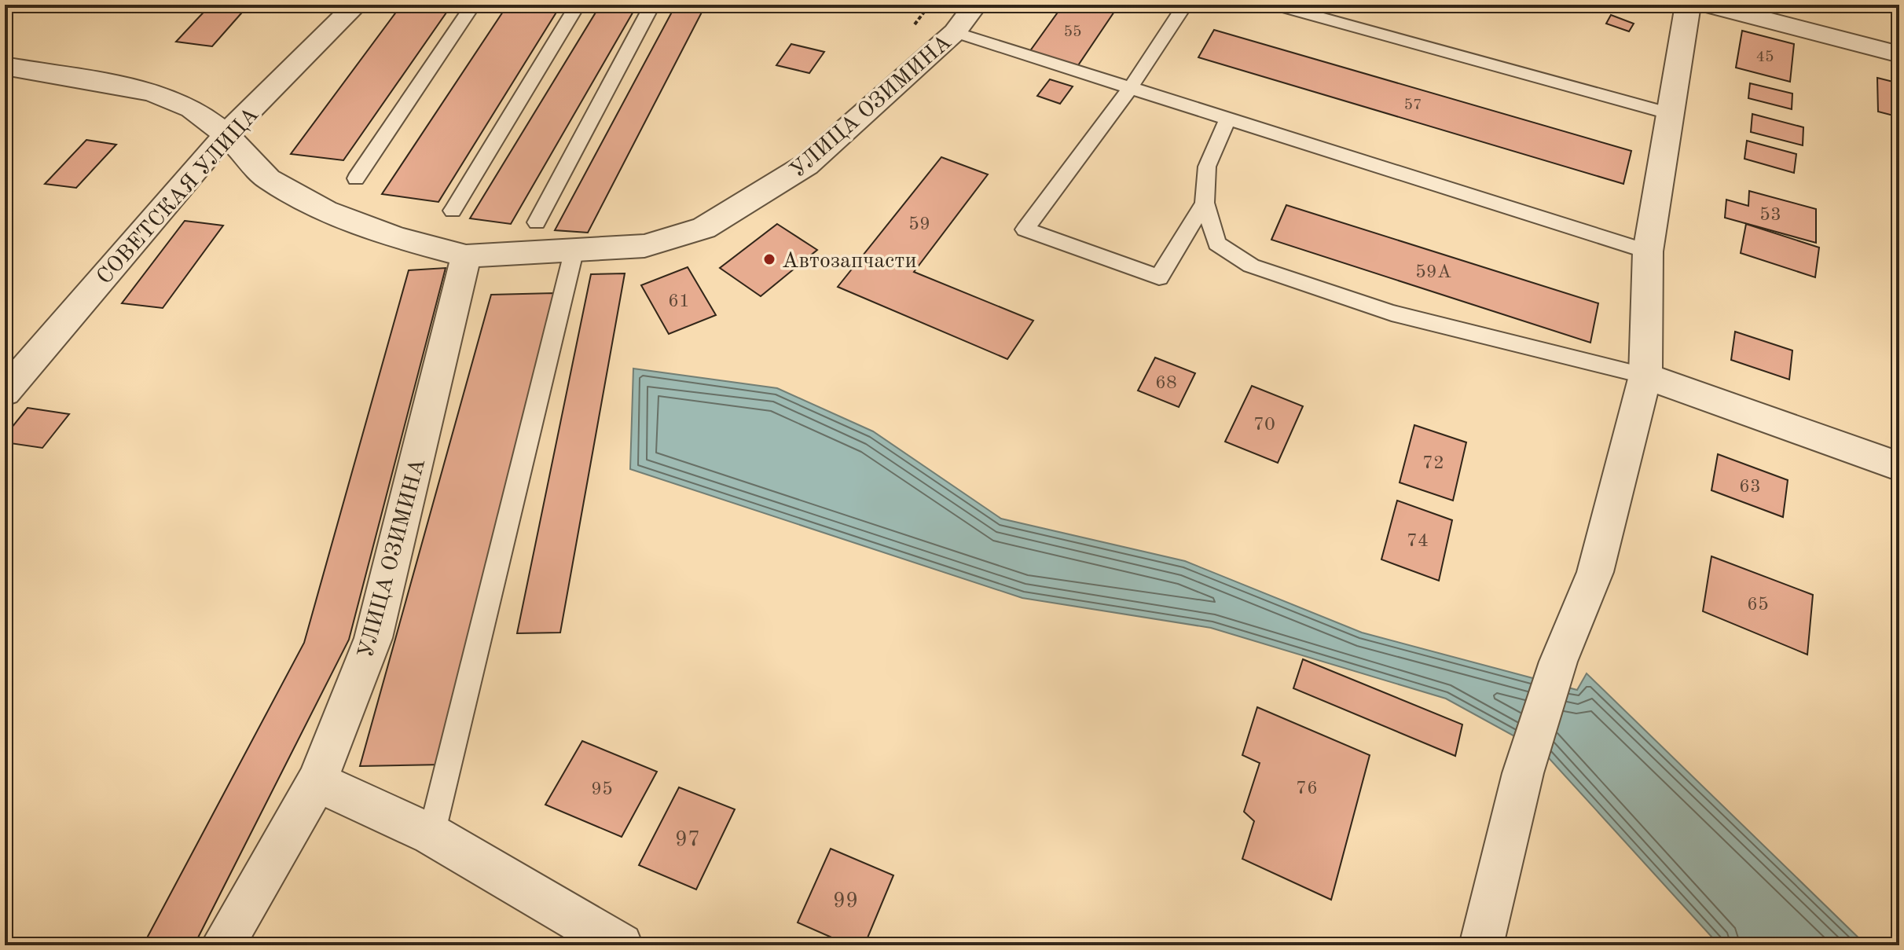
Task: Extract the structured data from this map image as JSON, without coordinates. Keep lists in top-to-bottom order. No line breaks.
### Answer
{"streets":{"street":["УЛИЦА ОЗИМИНА","СОВЕТСКАЯ УЛИЦА"]},"crossings":[["УЛИЦА ОЗИМИНА","СОВЕТСКАЯ УЛИЦА"]],"places":["Автозапчасти"],"house_numbers":["55","45","57","53","59","59А","61","68","70","72","63","74","65","76","95","97","99"]}
